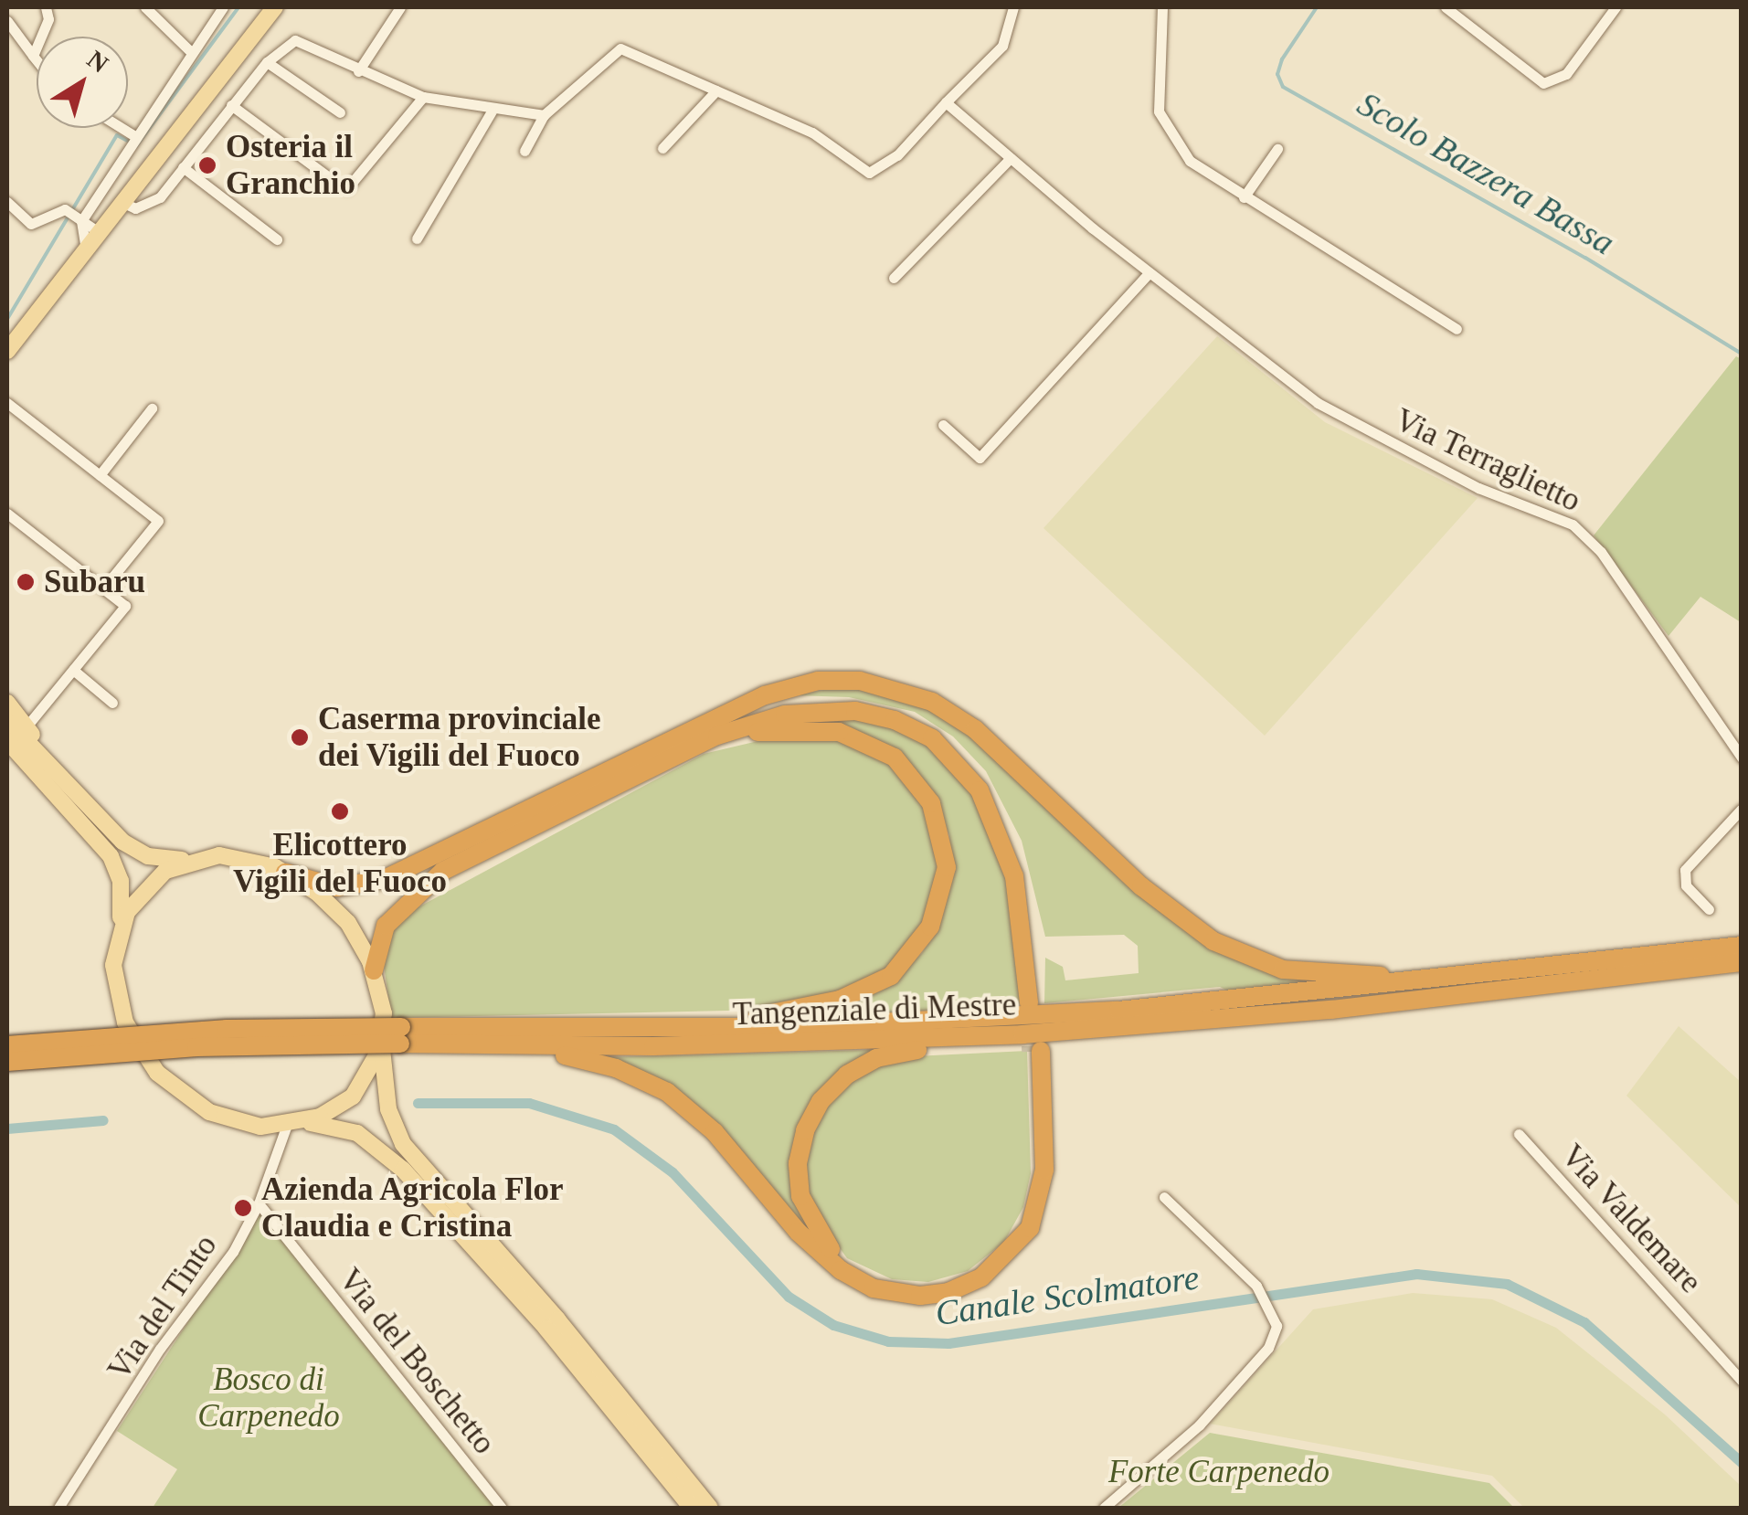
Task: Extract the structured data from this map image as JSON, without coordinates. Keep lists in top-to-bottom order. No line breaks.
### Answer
{"streets":{"highway":["Tangenziale di Mestre"],"street":["Via Terraglietto","Via Valdemare","Via del Tinto","Via del Boschetto"]},"crossings":[["Via del Tinto","Via del Boschetto"]],"water":["Scolo Bazzera Bassa","Canale Scolmatore"],"parks":["Bosco di Carpenedo","Forte Carpenedo"],"places":["Osteria il Granchio","Subaru","Caserma provinciale dei Vigili del Fuoco","Elicottero Vigili del Fuoco","Azienda Agricola Flor Claudia e Cristina"],"north":"top right"}
